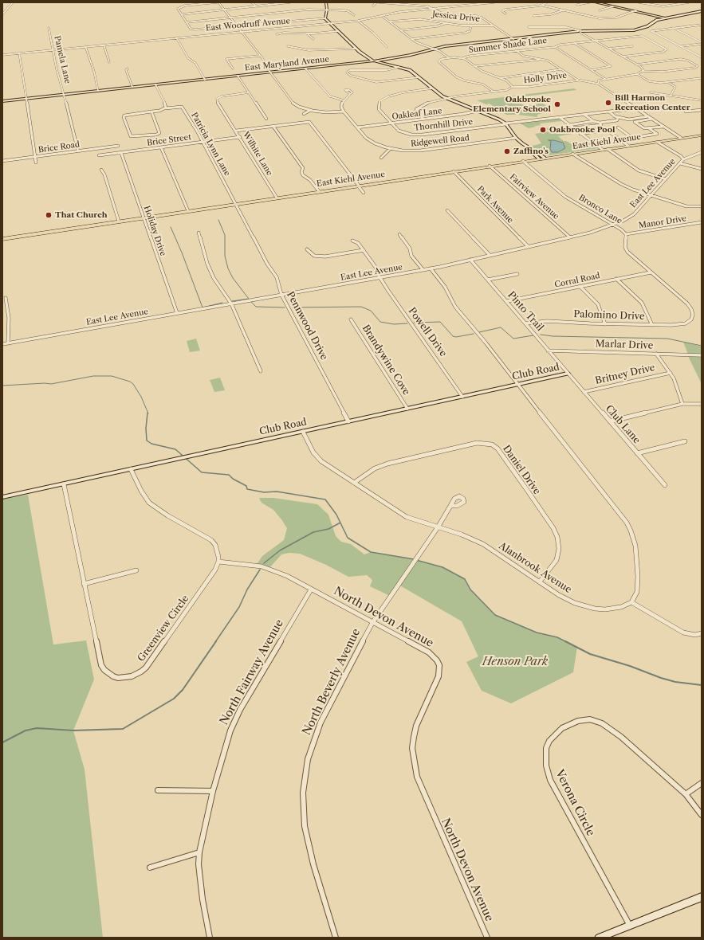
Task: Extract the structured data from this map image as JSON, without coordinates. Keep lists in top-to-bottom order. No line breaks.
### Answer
{"streets":{"main road":["East Kiehl Avenue"],"street":["Jessica Drive","East Woodruff Avenue","Summer Shade Lane","Pamela Lane","East Maryland Avenue","Holly Drive","Oakleaf Lane","Thornhill Drive","Brice Street","Ridgewell Road","Patricia Lynn Lane","Brice Road","Wilhite Lane","East Lee Avenue","Fairview Avenue","Park Avenue","Bronco Lane","Manor Drive","Holiday Drive","Corral Road","Pinto Trail","Palomino Drive","Pennwood Drive","Powell Drive","Marlar Drive","Brandywine Cove","Club Road","Britney Drive","Club Lane","Daniel Drive","Alanbrook Avenue","North Devon Avenue","Greenview Circle","North Fairway Avenue","North Beverly Avenue","Verona Circle"]},"crossings":[["Jessica Drive","East Woodruff Avenue"],["East Woodruff Avenue","Pamela Lane"],["Pamela Lane","East Maryland Avenue"],["Pamela Lane","Brice Road"],["Holly Drive","Oakleaf Lane"],["Oakleaf Lane","Thornhill Drive"],["Oakleaf Lane","Ridgewell Road"],["Brice Street","Patricia Lynn Lane"],["Brice Street","Wilhite Lane"],["Brice Street","Holiday Drive"],["East Kiehl Avenue","Patricia Lynn Lane"],["East Kiehl Avenue","Wilhite Lane"],["East Kiehl Avenue","East Lee Avenue"],["East Kiehl Avenue","Fairview Avenue"],["East Kiehl Avenue","Park Avenue"],["East Kiehl Avenue","Bronco Lane"],["East Kiehl Avenue","Holiday Drive"],["East Kiehl Avenue","Pennwood Drive"],["Patricia Lynn Lane","Pennwood Drive"],["East Lee Avenue","Fairview Avenue"],["East Lee Avenue","Park Avenue"],["East Lee Avenue","Bronco Lane"],["East Lee Avenue","Holiday Drive"],["East Lee Avenue","Pinto Trail"],["East Lee Avenue","Pennwood Drive"],["East Lee Avenue","Powell Drive"],["Bronco Lane","Manor Drive"],["Bronco Lane","Corral Road"],["Bronco Lane","Palomino Drive"],["Corral Road","Pinto Trail"],["Pinto Trail","Palomino Drive"],["Pinto Trail","Marlar Drive"],["Pinto Trail","Club Road"],["Pinto Trail","Club Lane"],["Pennwood Drive","Club Road"],["Powell Drive","Club Road"],["Brandywine Cove","Club Road"],["Club Road","Club Lane"],["Club Road","Alanbrook Avenue"],["Club Road","Greenview Circle"],["Britney Drive","Club Lane"],["Daniel Drive","Alanbrook Avenue"],["Alanbrook Avenue","North Beverly Avenue"],["North Devon Avenue","Greenview Circle"],["North Devon Avenue","North Fairway Avenue"],["North Devon Avenue","North Beverly Avenue"]],"parks":["Henson Park"],"places":["Bill Harmon Recreation Center","Oakbrooke Elementary School","Oakbrooke Pool","Zaffino's","That Church"]}
